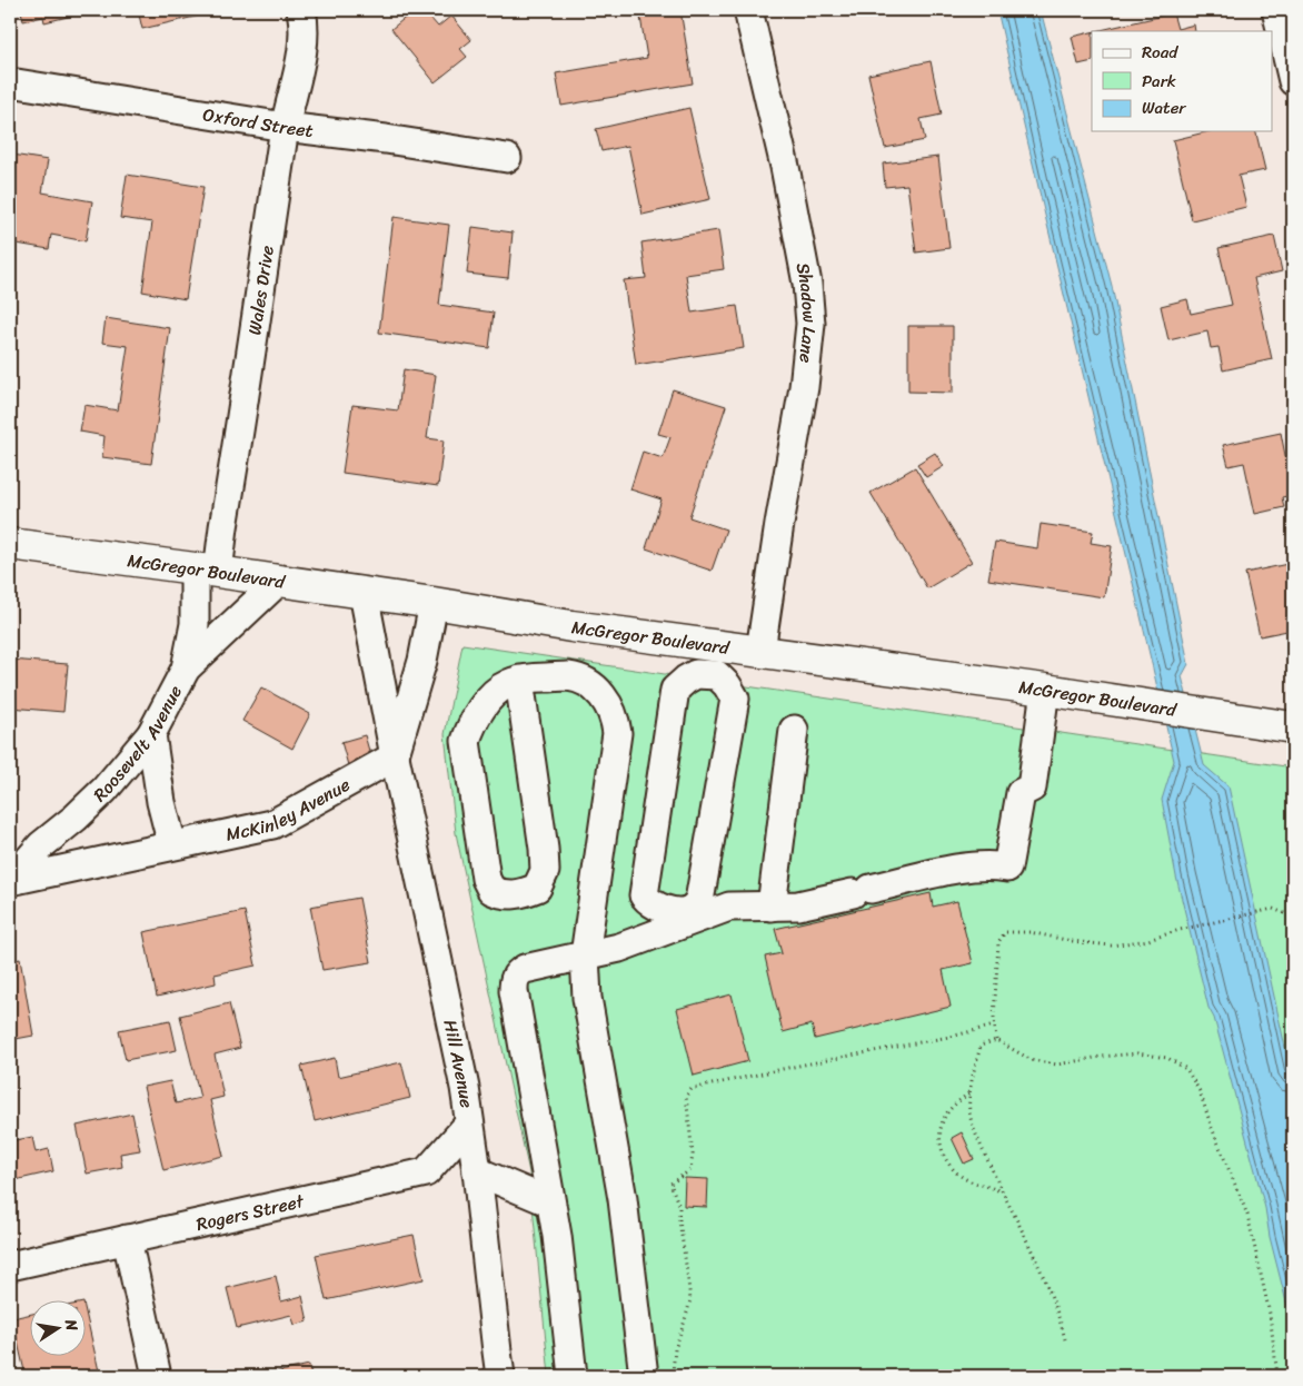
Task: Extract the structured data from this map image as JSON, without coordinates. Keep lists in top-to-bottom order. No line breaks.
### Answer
{"streets":{"main road":["McGregor Boulevard"],"street":["Oxford Street","Wales Drive","Shadow Lane","Roosevelt Avenue","McKinley Avenue","Hill Avenue","Rogers Street"]},"crossings":[["Oxford Street","Wales Drive"],["Wales Drive","McGregor Boulevard"],["Wales Drive","Roosevelt Avenue"],["Shadow Lane","McGregor Boulevard"],["McGregor Boulevard","Roosevelt Avenue"],["McGregor Boulevard","Hill Avenue"],["Roosevelt Avenue","McKinley Avenue"],["McKinley Avenue","Hill Avenue"],["Hill Avenue","Rogers Street"]],"legend":["Road","Park","Water"],"north":"right"}
